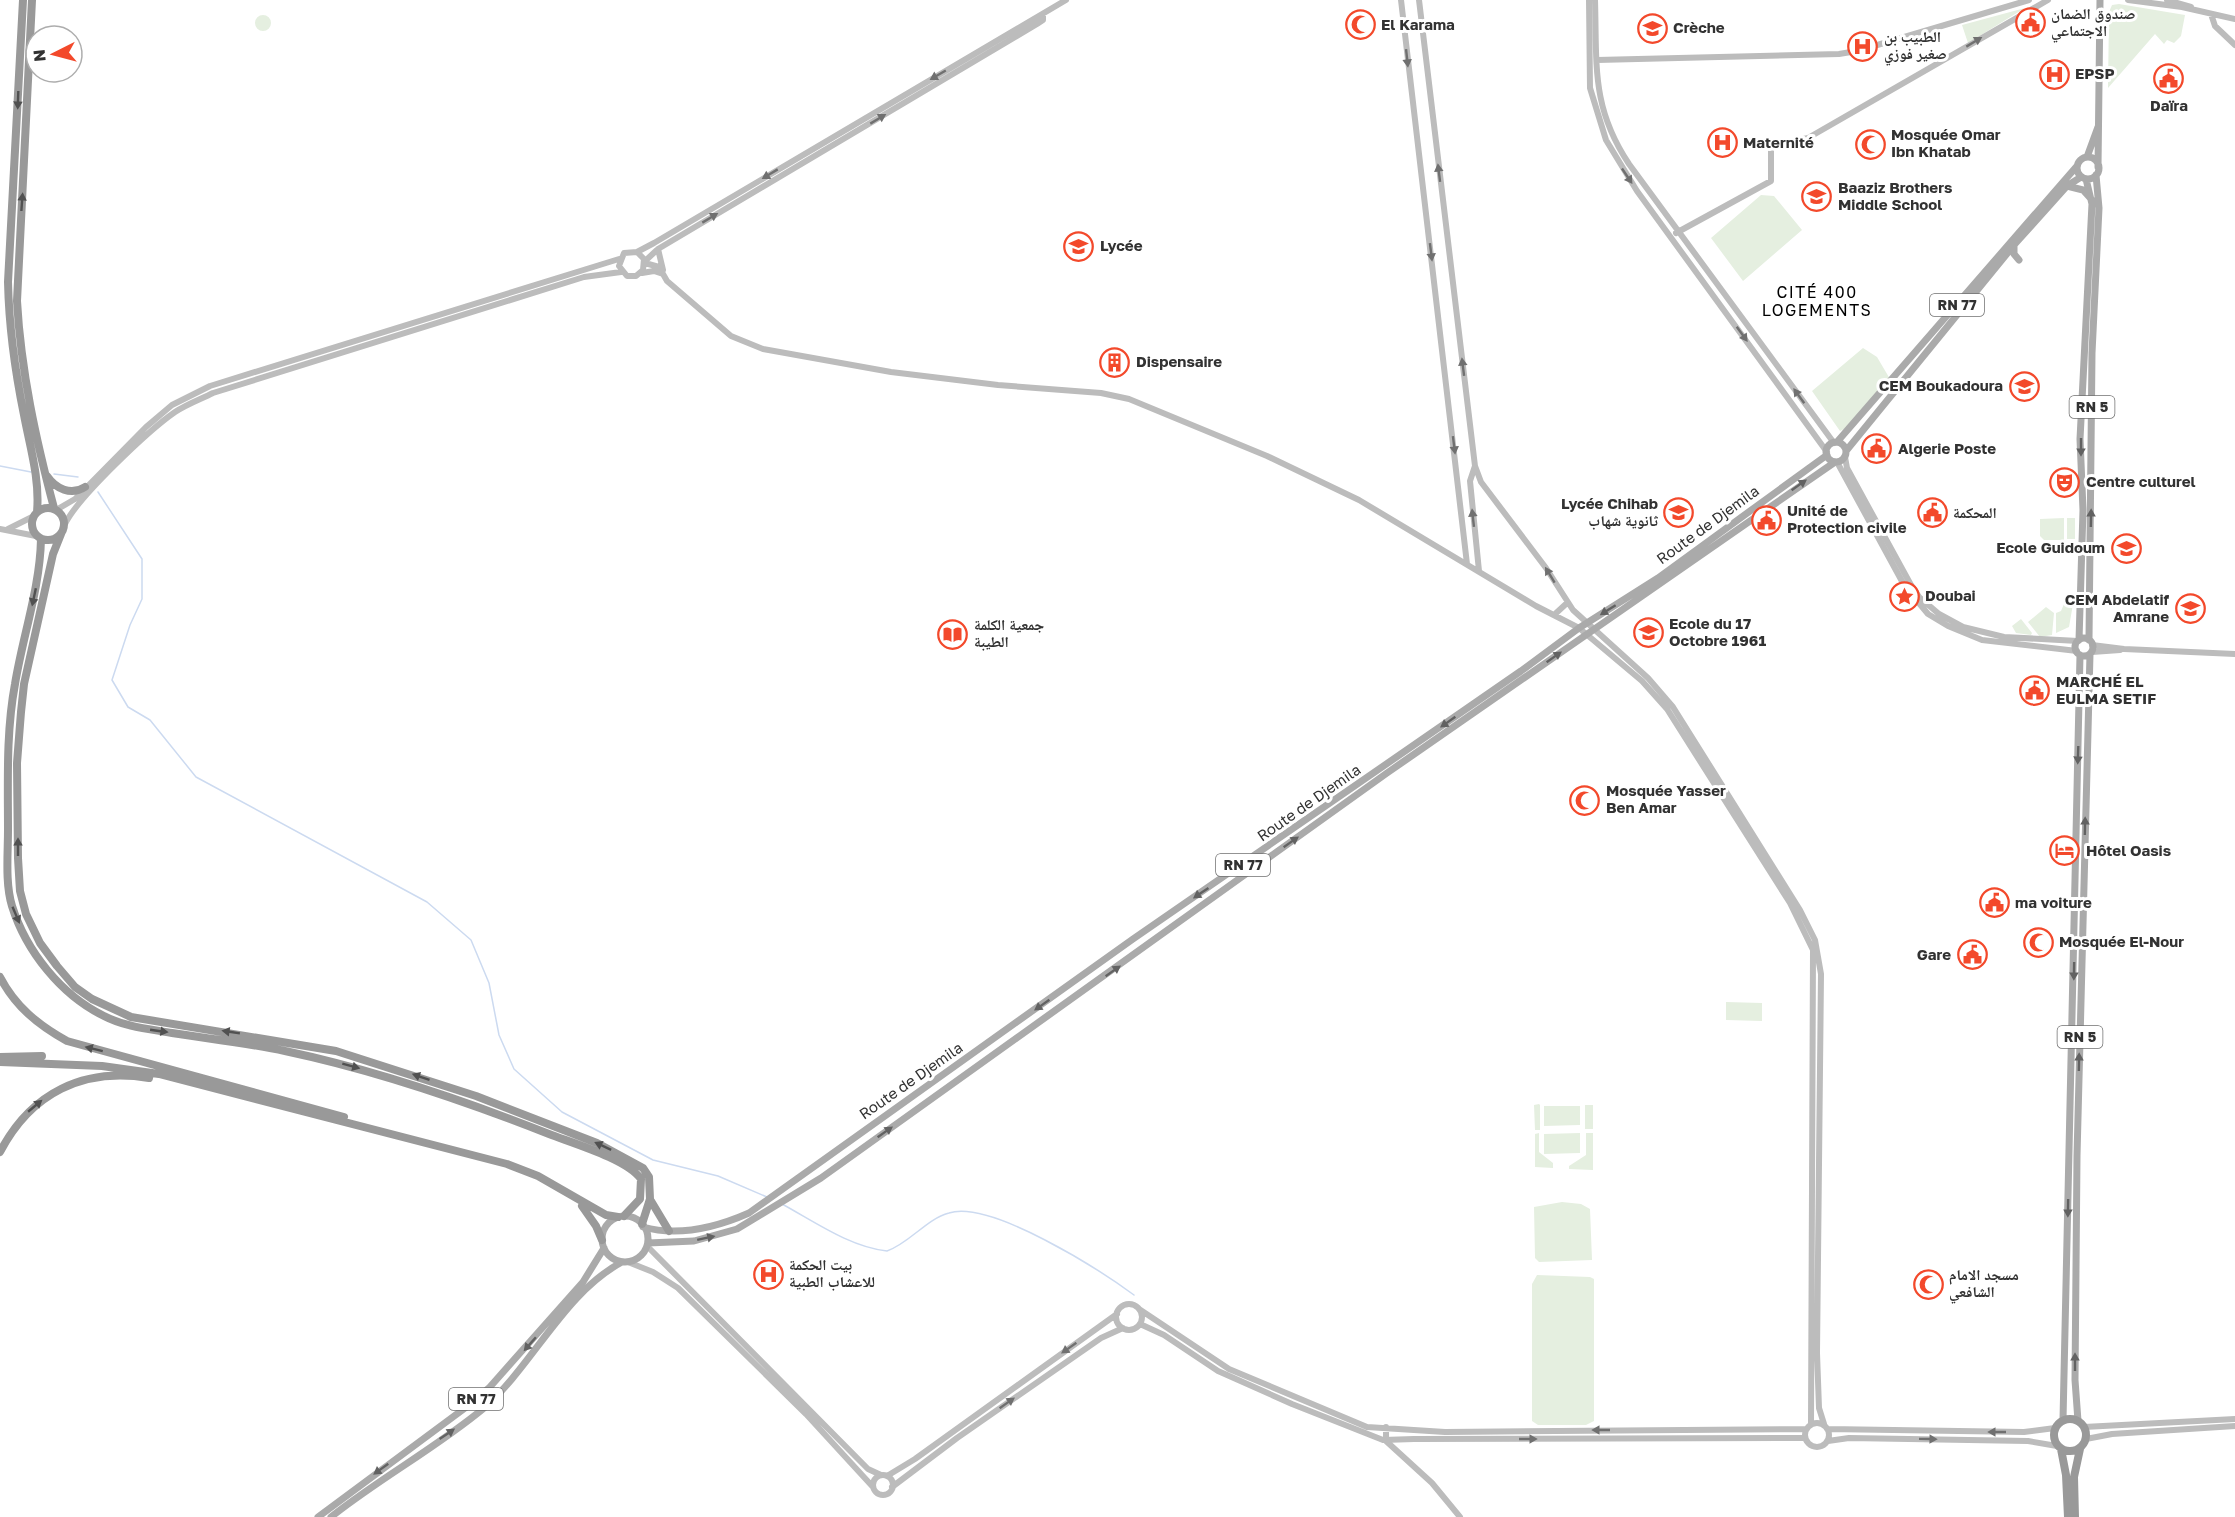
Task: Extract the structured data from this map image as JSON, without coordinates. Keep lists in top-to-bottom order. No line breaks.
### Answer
{"streets":{"main road":["RN 77","RN 5","Route de Djemila"]},"crossings":[["RN 77","RN 5"],["RN 77","Route de Djemila"]],"districts":["CITÉ 400 LOGEMENTS"],"places":{"public building":["صندوق الضمان الاجتماعي","Daïra","Algerie Poste","المحكمة","Unité de Protection civile","MARCHÉ EL EULMA SETIF","ma voiture","Gare"],"mosque":["El Karama","Mosquée Omar Ibn Khatab","Mosquée Yasser Ben Amar","Mosquée El-Nour","مسجد الامام الشافعي"],"school or university":["Crèche","Baaziz Brothers Middle School","Lycée","CEM Boukadoura","Lycée Chihab ثانوية شهاب","Ecole Guidoum","CEM Abdelatif Amrane","Ecole du 17 Octobre 1961"],"hospital":["الطبيب بن صغير فوزي","EPSP","Maternité","بيت الحكمة للاعشاب الطبية"],"building":["Dispensaire"],"theatre":["Centre culturel"],"place":["Doubai"],"library":["جمعية الكلمة الطيبة"],"hotel":["Hôtel Oasis"]},"north":"left"}
